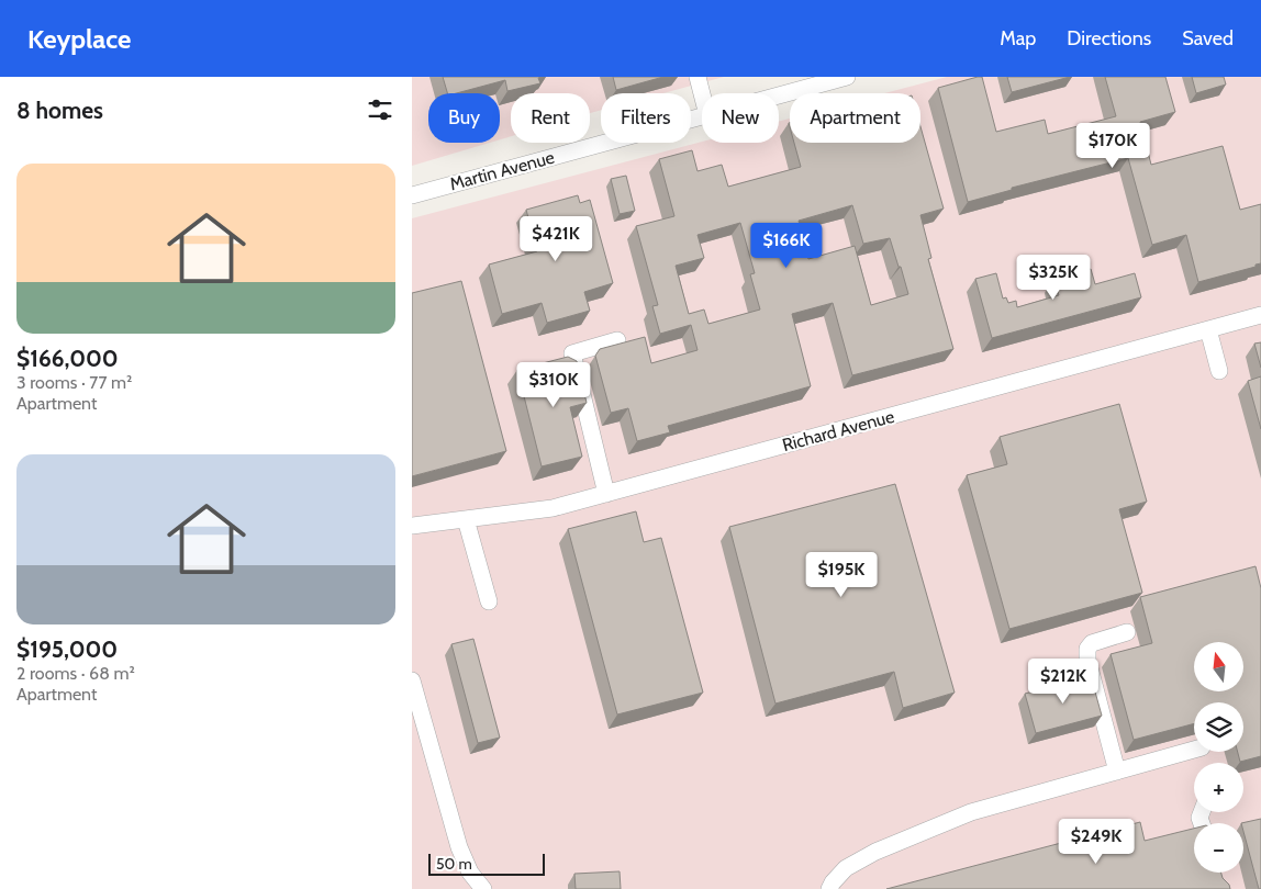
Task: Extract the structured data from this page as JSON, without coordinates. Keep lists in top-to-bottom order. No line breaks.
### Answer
{"streets":{"street":["Martin Avenue","Richard Avenue"]},"scale_bar":"50 m","north":"top","page":{"header":"Keyplace","nav":["Map","Directions","Saved"],"heading":"8 homes","chip":["Buy","Rent","Filters","New","Apartment"],"price":["$170K","$421K","$166K","$325K","$310K","$195K","$212K","$249K"],"list":[{"name":"$166,000","note":"3 rooms · 77 m² · Apartment"},{"name":"$195,000","note":"2 rooms · 68 m² · Apartment"}],"map_buttons":["+","−"],"scale":"50 m"}}
